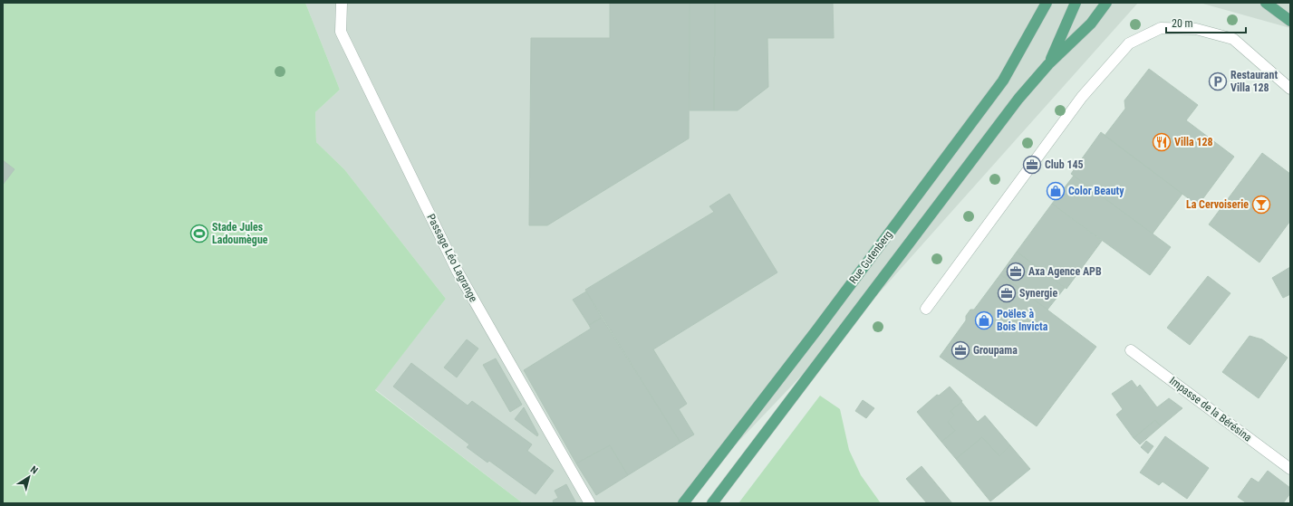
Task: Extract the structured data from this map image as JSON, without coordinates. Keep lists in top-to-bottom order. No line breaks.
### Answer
{"streets":{"main road":["Rue Gutenberg"],"street":["Passage Léo Lagrange","Impasse de la Bérésina"]},"places":{"parking":["Restaurant Villa 128"],"restaurant":["Villa 128"],"office":["Club 145","Axa Agence APB","Synergie","Groupama"],"shop":["Color Beauty","Poëles à Bois Invicta"],"bar":["La Cervoiserie"],"sports":["Stade Jules Ladoumègue"]},"scale_bar":"20 m","north":"top right"}
